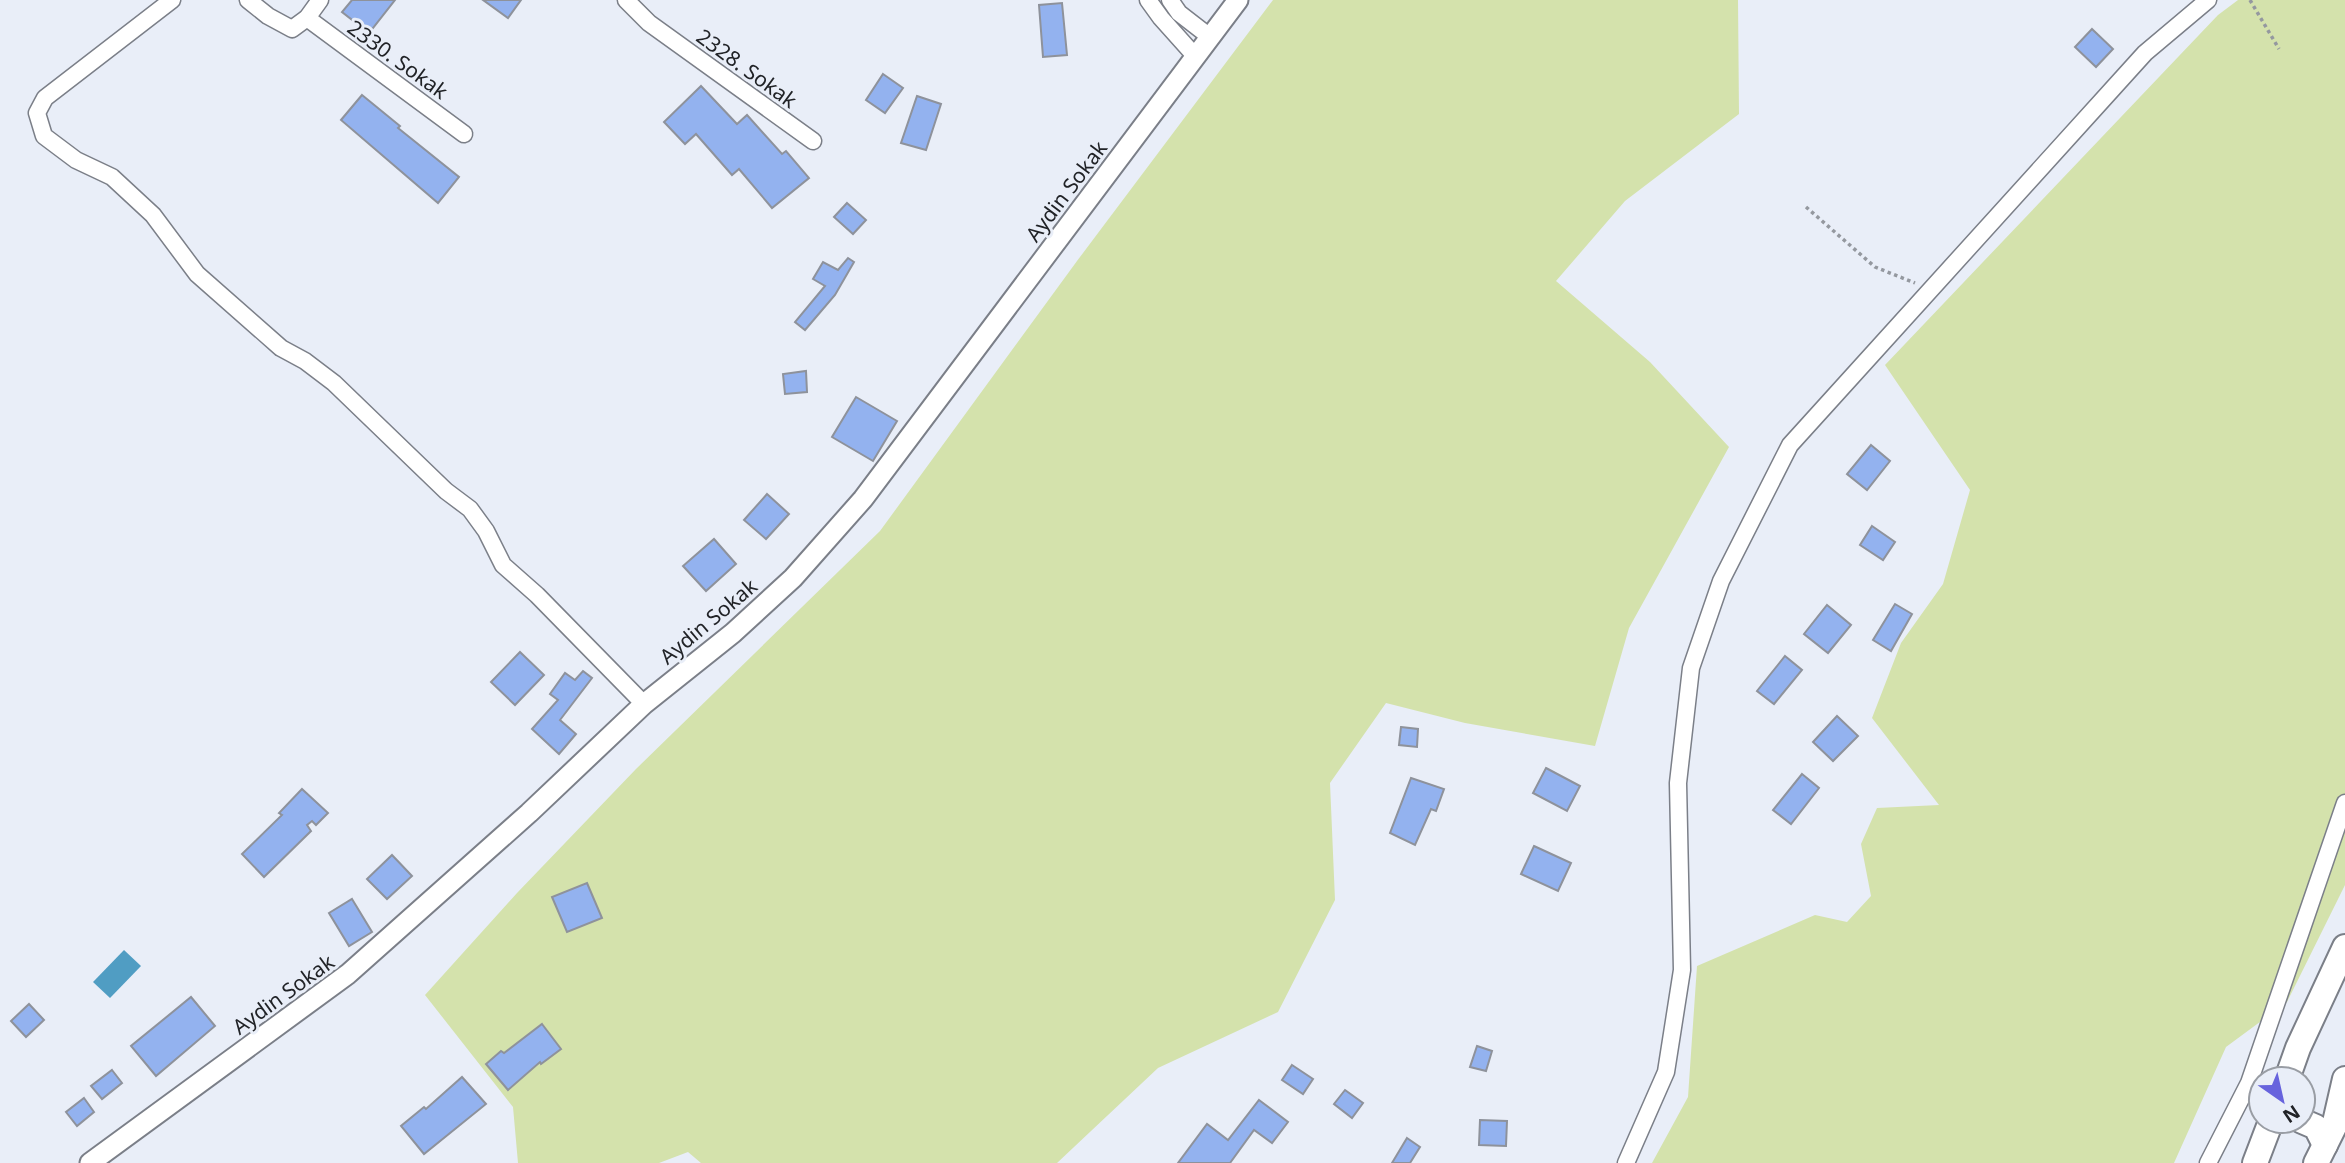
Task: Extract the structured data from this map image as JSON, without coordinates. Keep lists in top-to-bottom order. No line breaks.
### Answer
{"streets":{"street":["2330. Sokak","2328. Sokak","Aydin Sokak"]},"north":"bottom right"}
